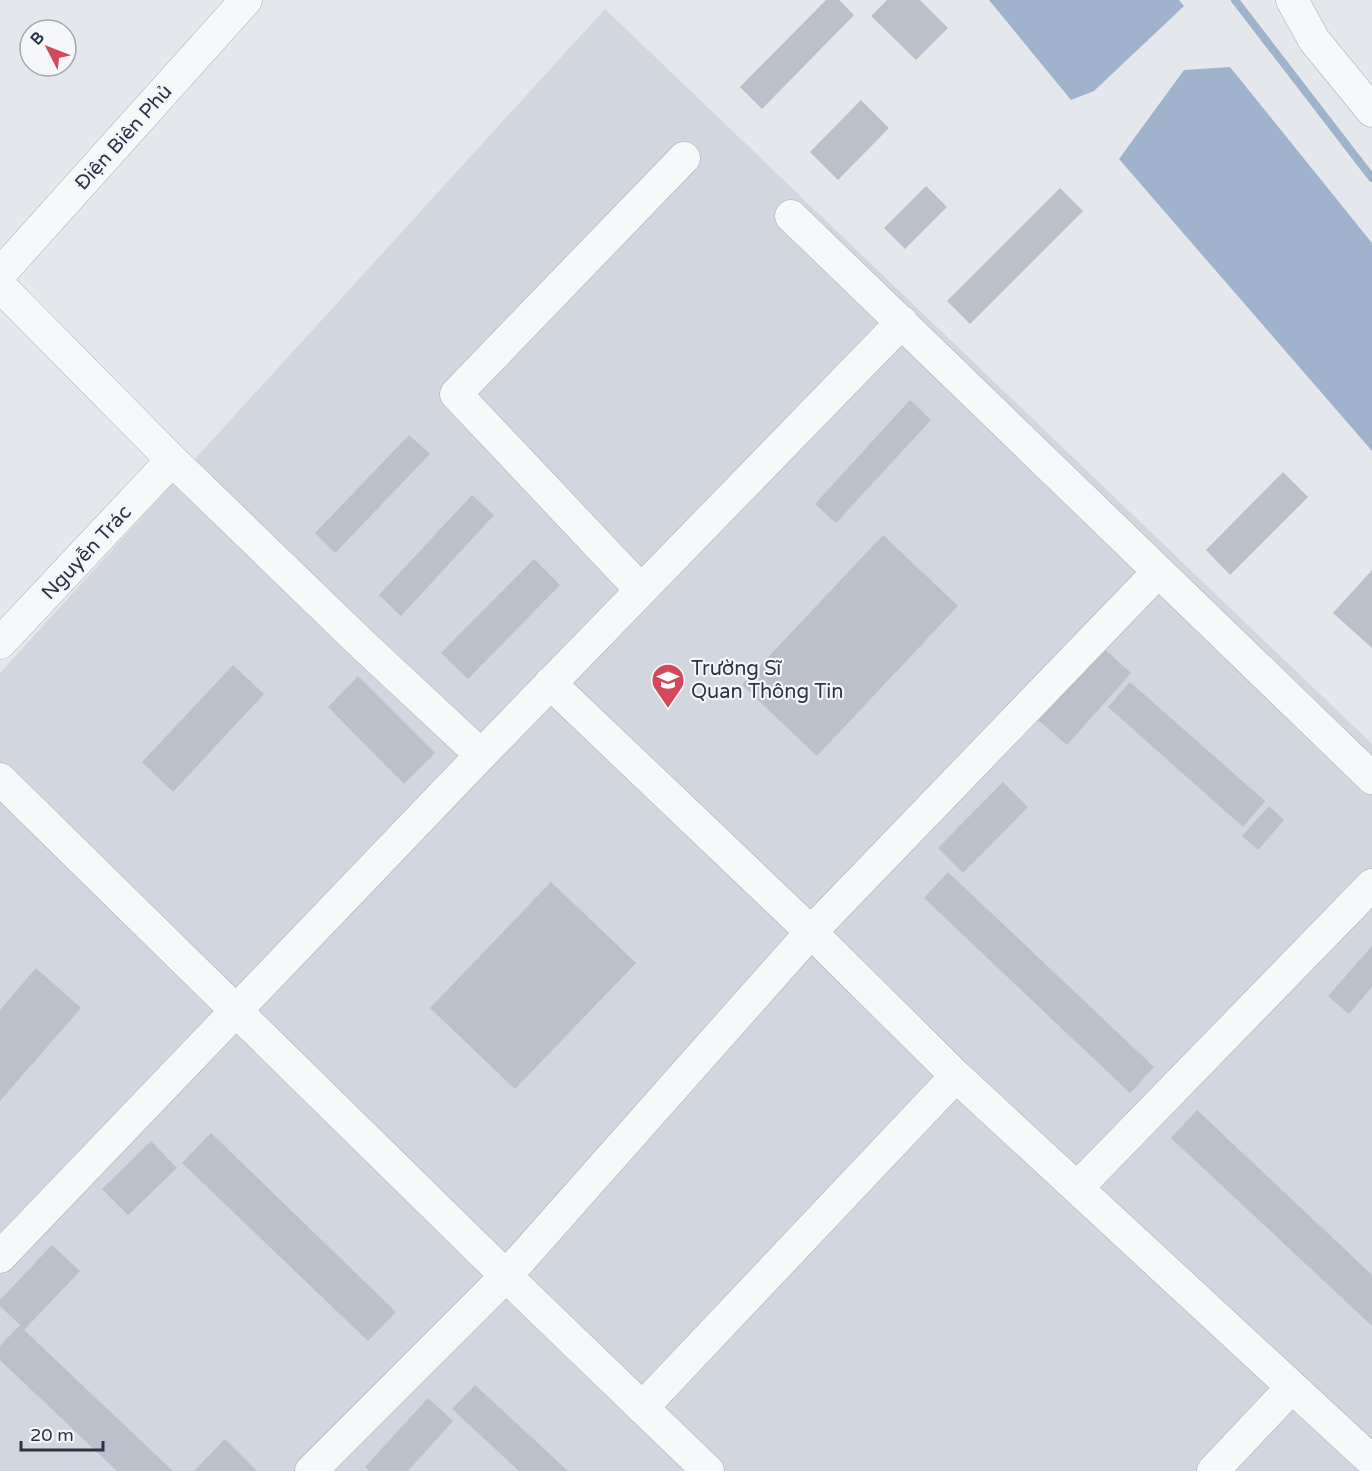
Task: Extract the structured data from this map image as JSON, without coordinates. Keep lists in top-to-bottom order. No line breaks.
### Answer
{"streets":{"street":["Điện Biên Phủ","Nguyễn Trác"]},"places":{"school or university":["Trường Sĩ Quan Thông Tin"]},"scale_bar":"20 m","north":"top left"}
